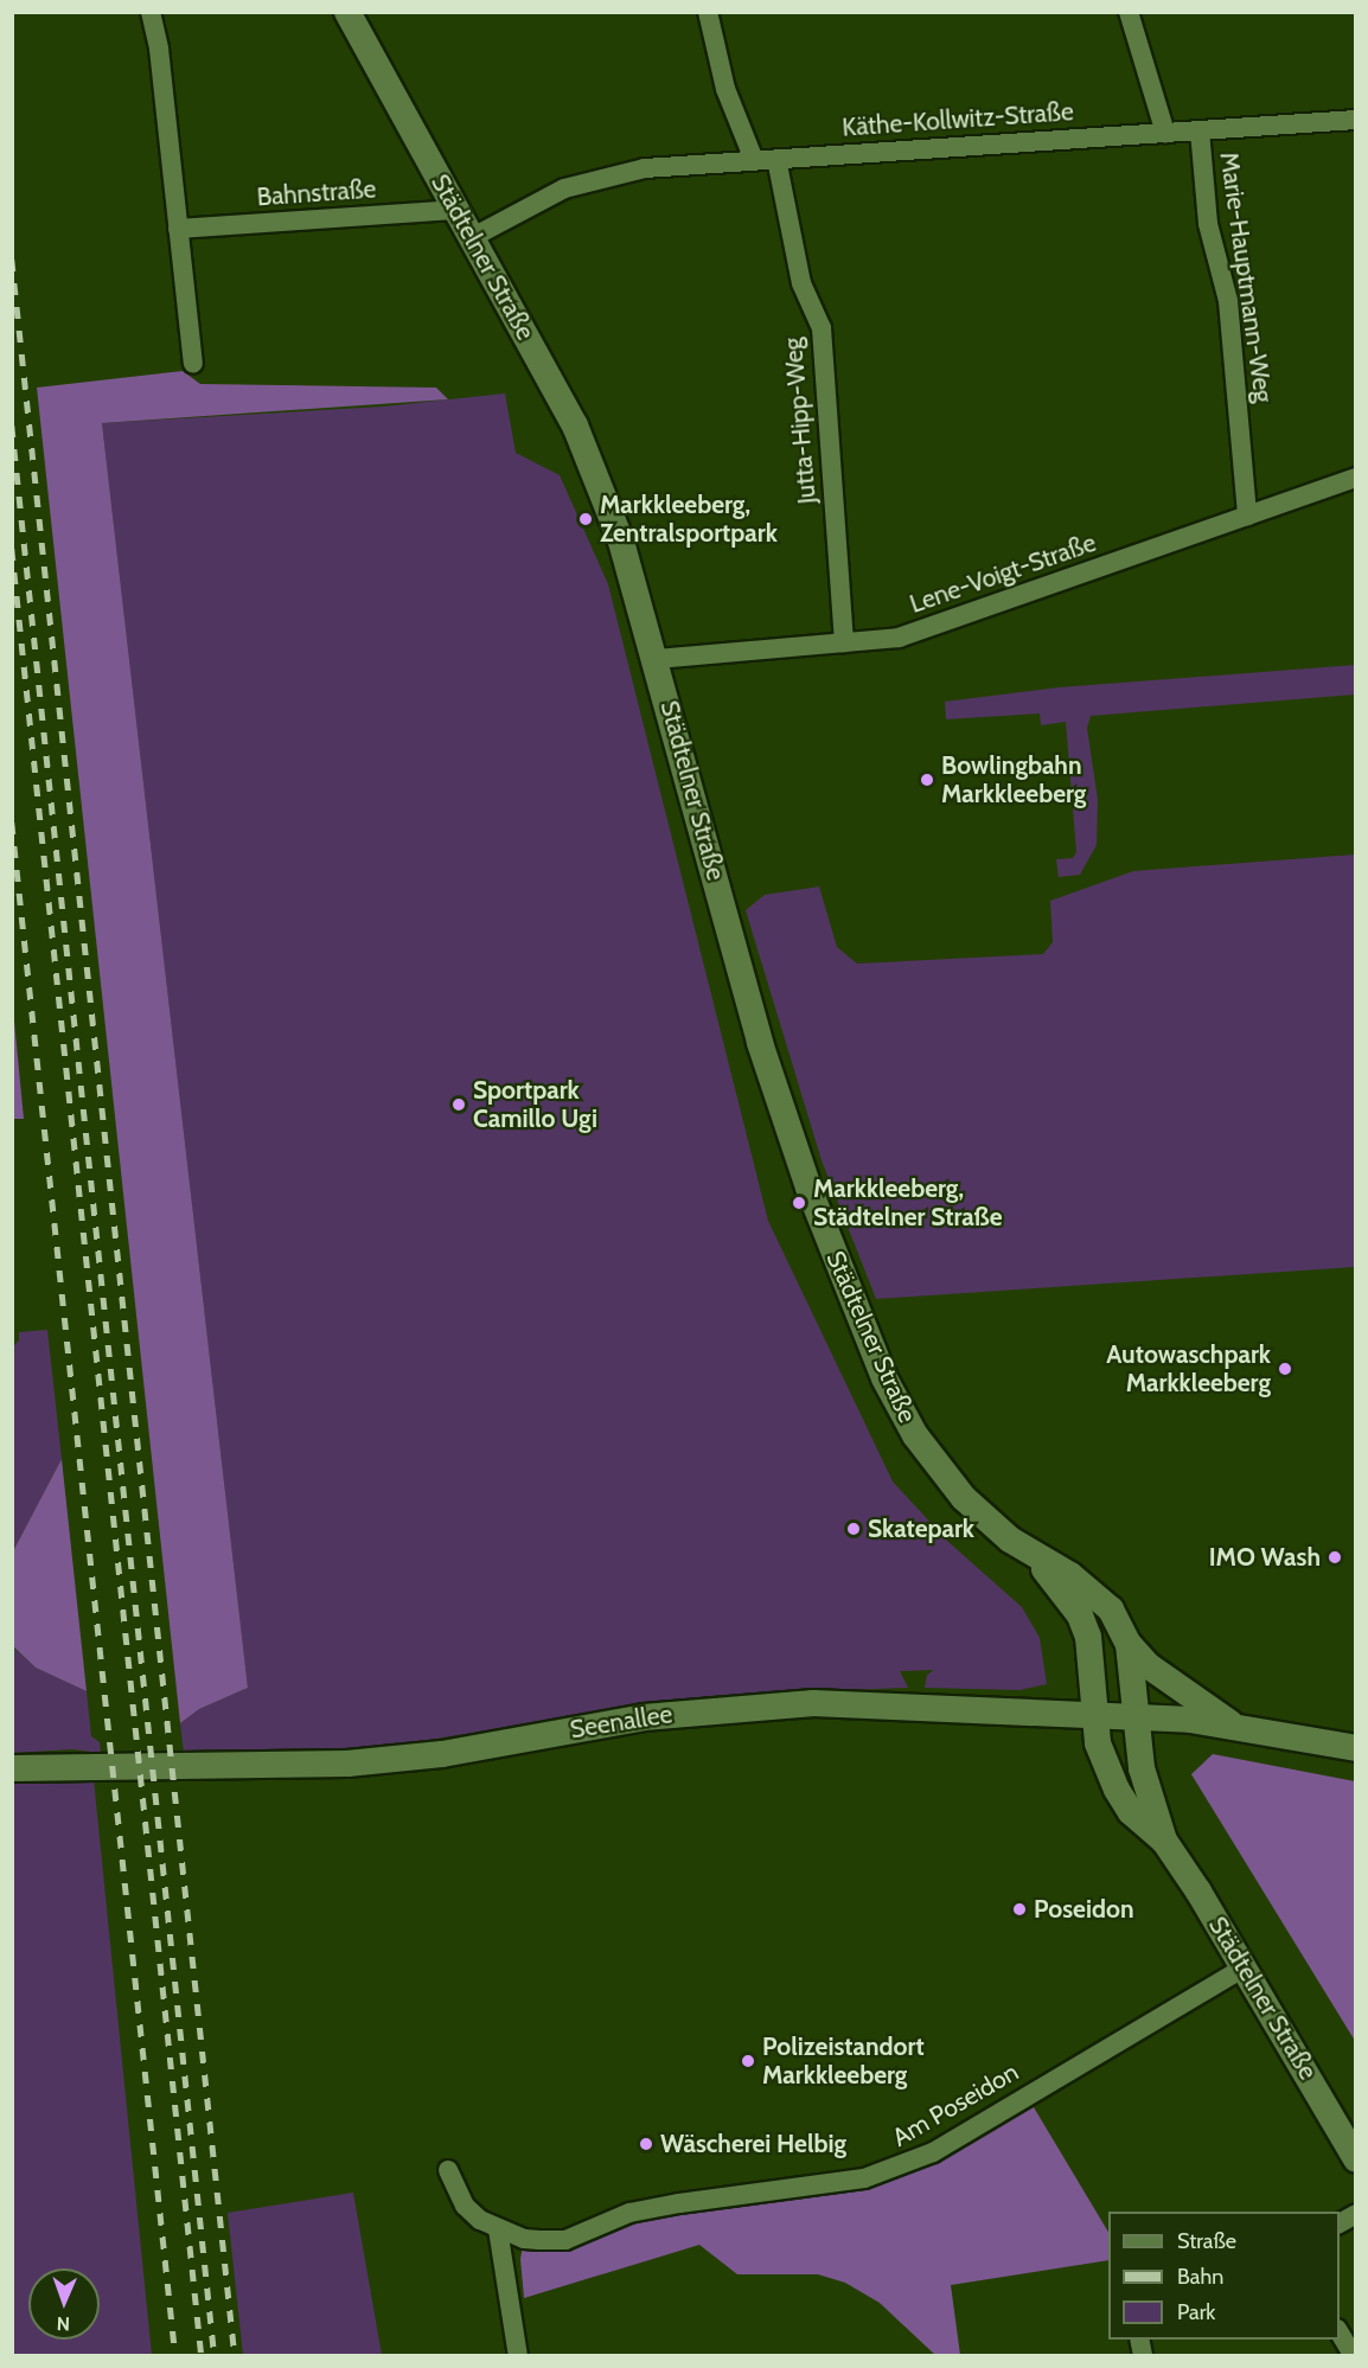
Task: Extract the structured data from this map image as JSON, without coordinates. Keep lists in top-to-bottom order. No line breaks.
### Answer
{"streets":{"street":["Käthe-Kollwitz-Straße","Bahnstraße","Städtelner Straße","Marie-Hauptmann-Weg","Jutta-Hipp-Weg","Lene-Voigt-Straße","Seenallee","Am Poseidon"]},"crossings":[["Käthe-Kollwitz-Straße","Städtelner Straße"],["Käthe-Kollwitz-Straße","Marie-Hauptmann-Weg"],["Käthe-Kollwitz-Straße","Jutta-Hipp-Weg"],["Bahnstraße","Städtelner Straße"],["Städtelner Straße","Lene-Voigt-Straße"],["Städtelner Straße","Seenallee"],["Städtelner Straße","Am Poseidon"],["Marie-Hauptmann-Weg","Lene-Voigt-Straße"],["Jutta-Hipp-Weg","Lene-Voigt-Straße"]],"places":["Markkleeberg, Zentralsportpark","Bowlingbahn Markkleeberg","Sportpark Camillo Ugi","Markkleeberg, Städtelner Straße","Autowaschpark Markkleeberg","Skatepark","IMO Wash","Poseidon","Polizeistandort Markkleeberg","Wäscherei Helbig"],"legend":["Straße","Bahn","Park"],"north":"bottom"}
